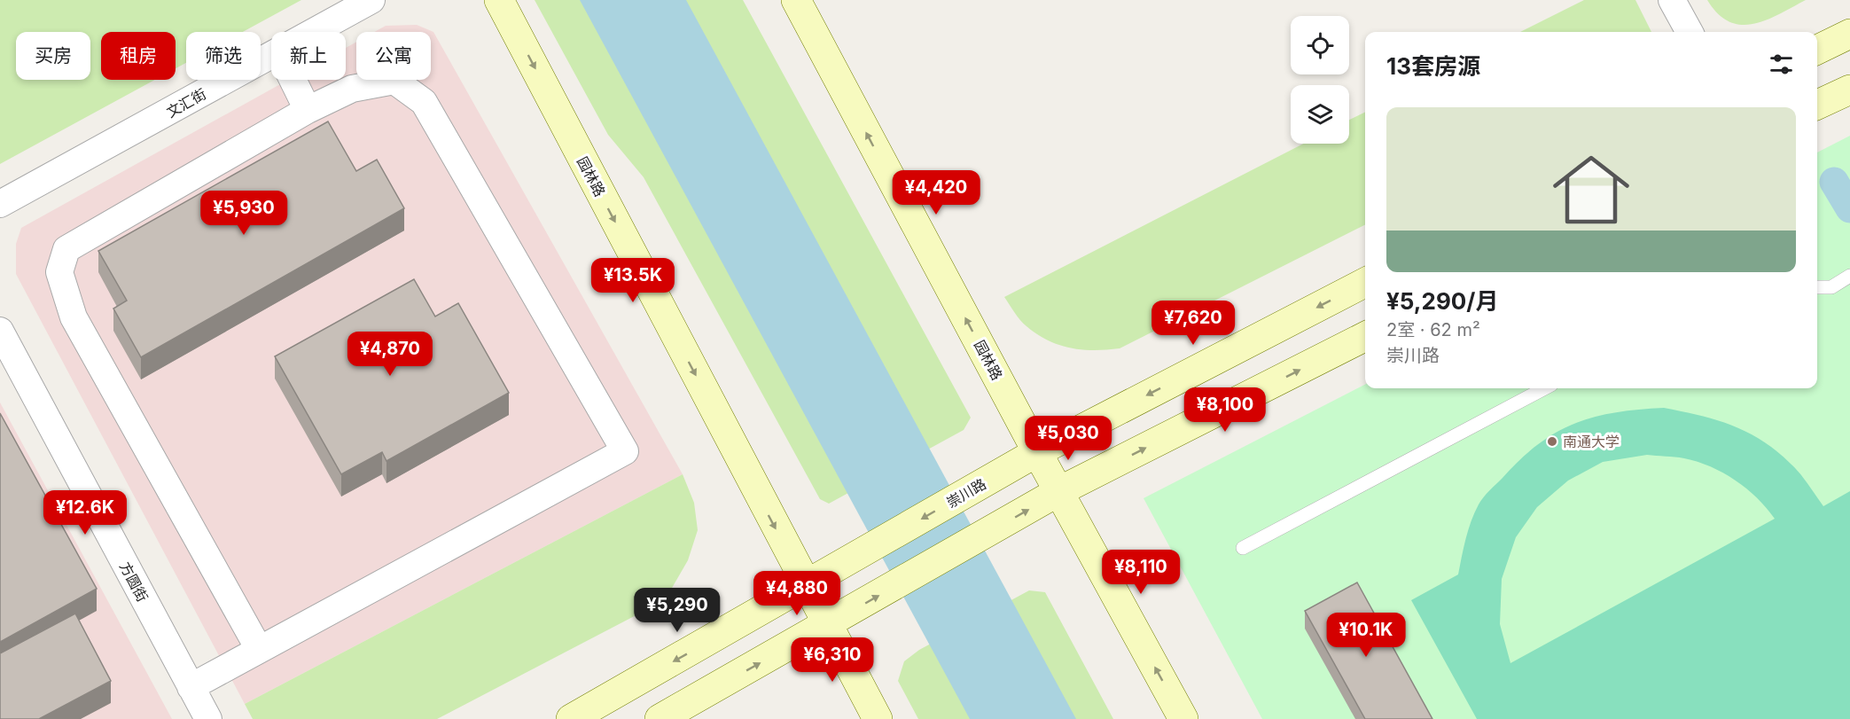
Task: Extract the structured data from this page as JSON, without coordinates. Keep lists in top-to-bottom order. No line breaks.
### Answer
{"streets":{"main road":["园林路","崇川路"],"street":["文汇街","方圆街"]},"crossings":[["园林路","崇川路"]],"places":["南通大学"],"page":{"chip":["买房","租房","筛选","新上","公寓"],"heading":"13套房源","list":[{"name":"¥5,290/月","note":"2室 · 62 m² · 崇川路"}],"price":["¥4,420","¥5,930","¥13.5K","¥7,620","¥4,870","¥8,100","¥5,030","¥12.6K","¥8,110","¥4,880","¥5,290","¥10.1K","¥6,310"]}}
